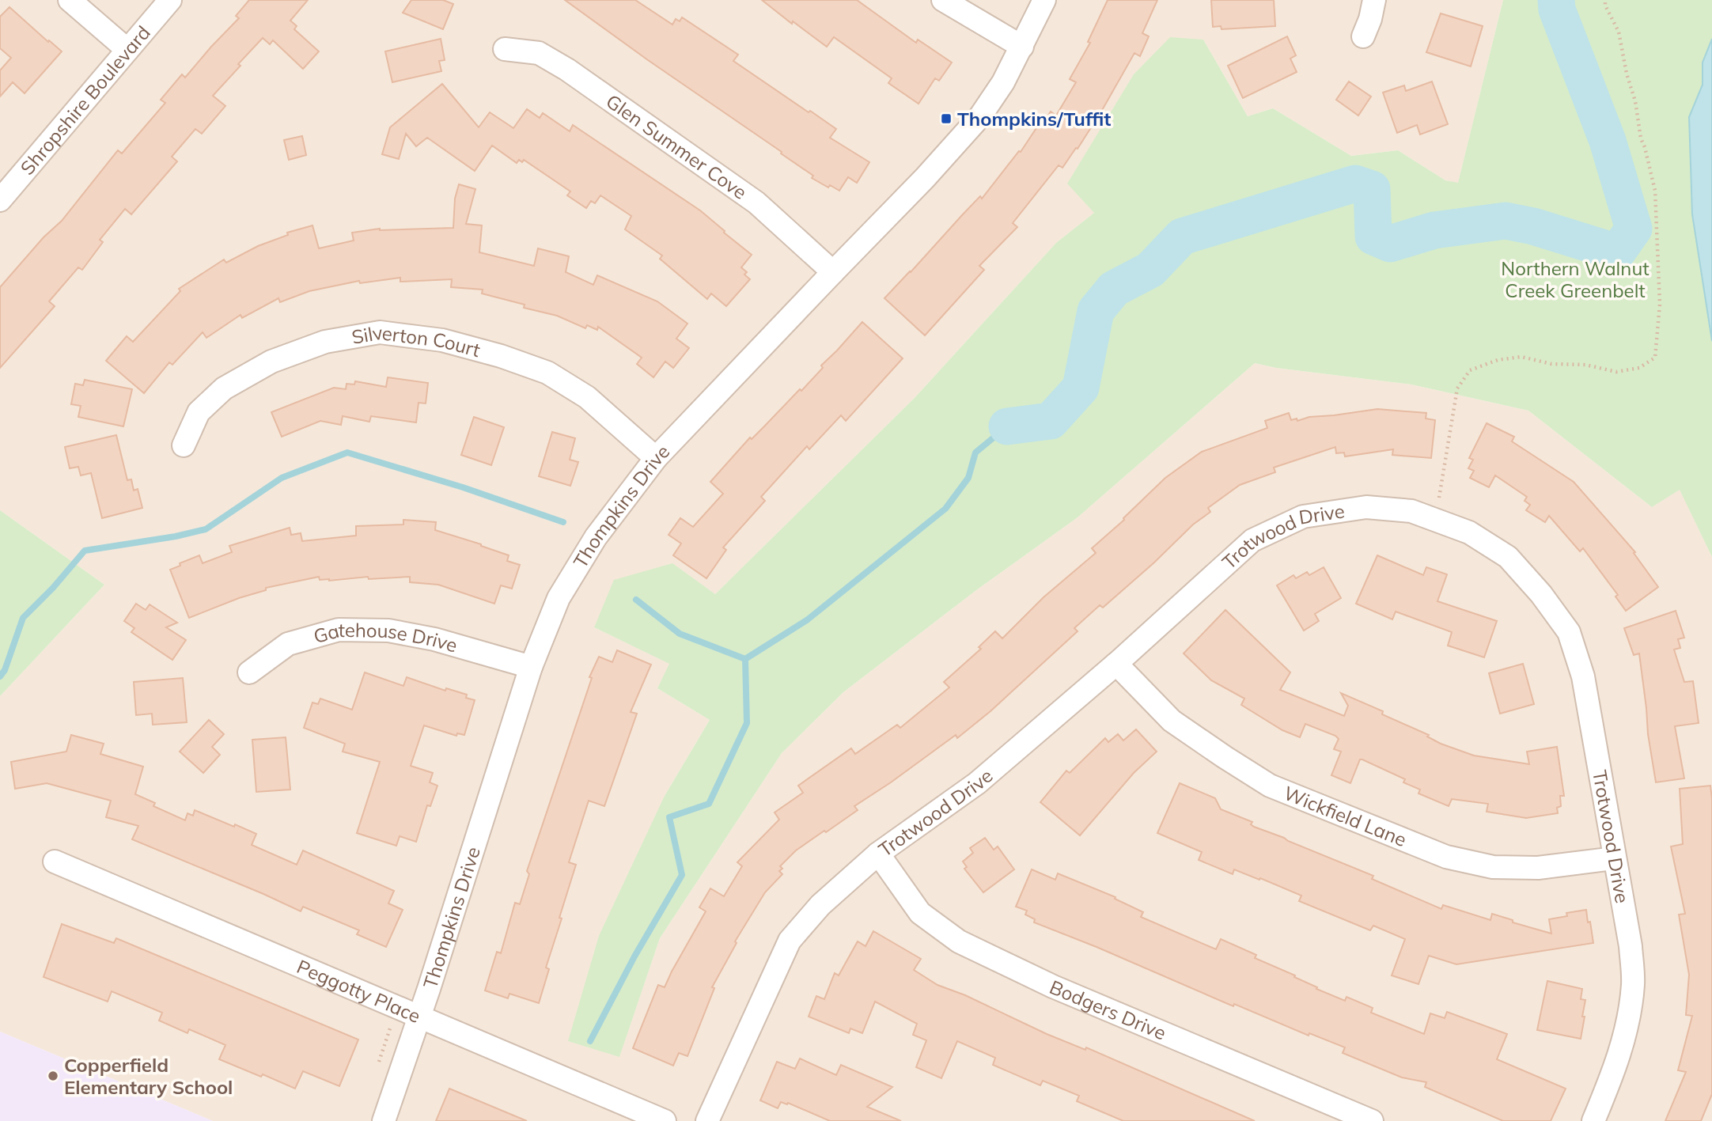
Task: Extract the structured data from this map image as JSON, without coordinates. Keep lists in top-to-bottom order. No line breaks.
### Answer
{"streets":{"street":["Shropshire Boulevard","Glen Summer Cove","Silverton Court","Thompkins Drive","Trotwood Drive","Gatehouse Drive","Wickfield Lane","Peggotty Place","Bodgers Drive"]},"crossings":[["Glen Summer Cove","Thompkins Drive"],["Silverton Court","Thompkins Drive"],["Thompkins Drive","Gatehouse Drive"],["Thompkins Drive","Peggotty Place"],["Trotwood Drive","Wickfield Lane"],["Trotwood Drive","Bodgers Drive"]],"parks":["Northern Walnut Creek Greenbelt"],"places":{"transit":["Thompkins/Tuffit"],"other":["Copperfield Elementary School"]}}
